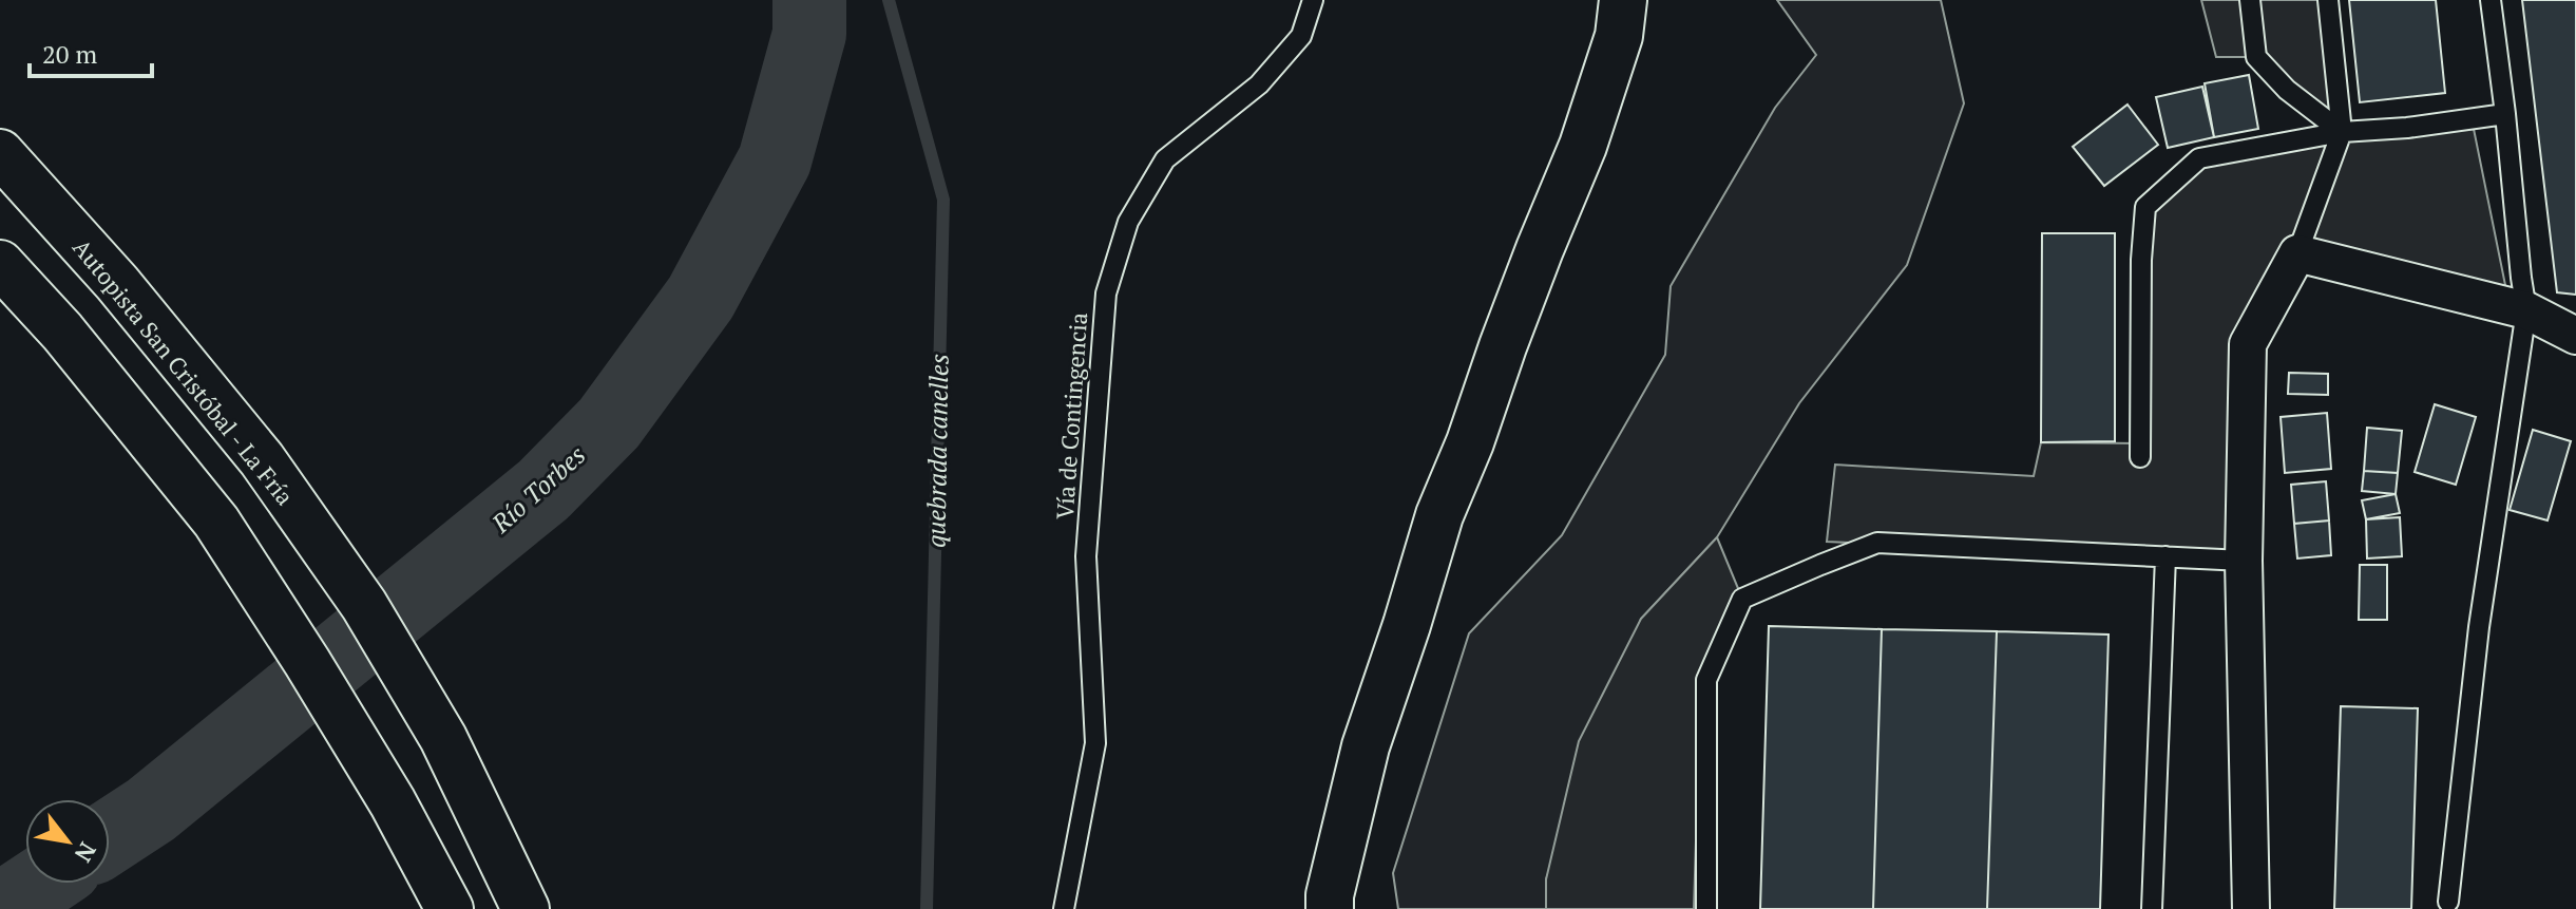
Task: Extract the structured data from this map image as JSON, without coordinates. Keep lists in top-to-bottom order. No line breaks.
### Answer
{"streets":{"main road":["Autopista San Cristóbal - La Fría"],"lane":["Vía de Contingencia"]},"water":["quebrada canelles","Río Torbes"],"scale_bar":"20 m","north":"bottom right"}
